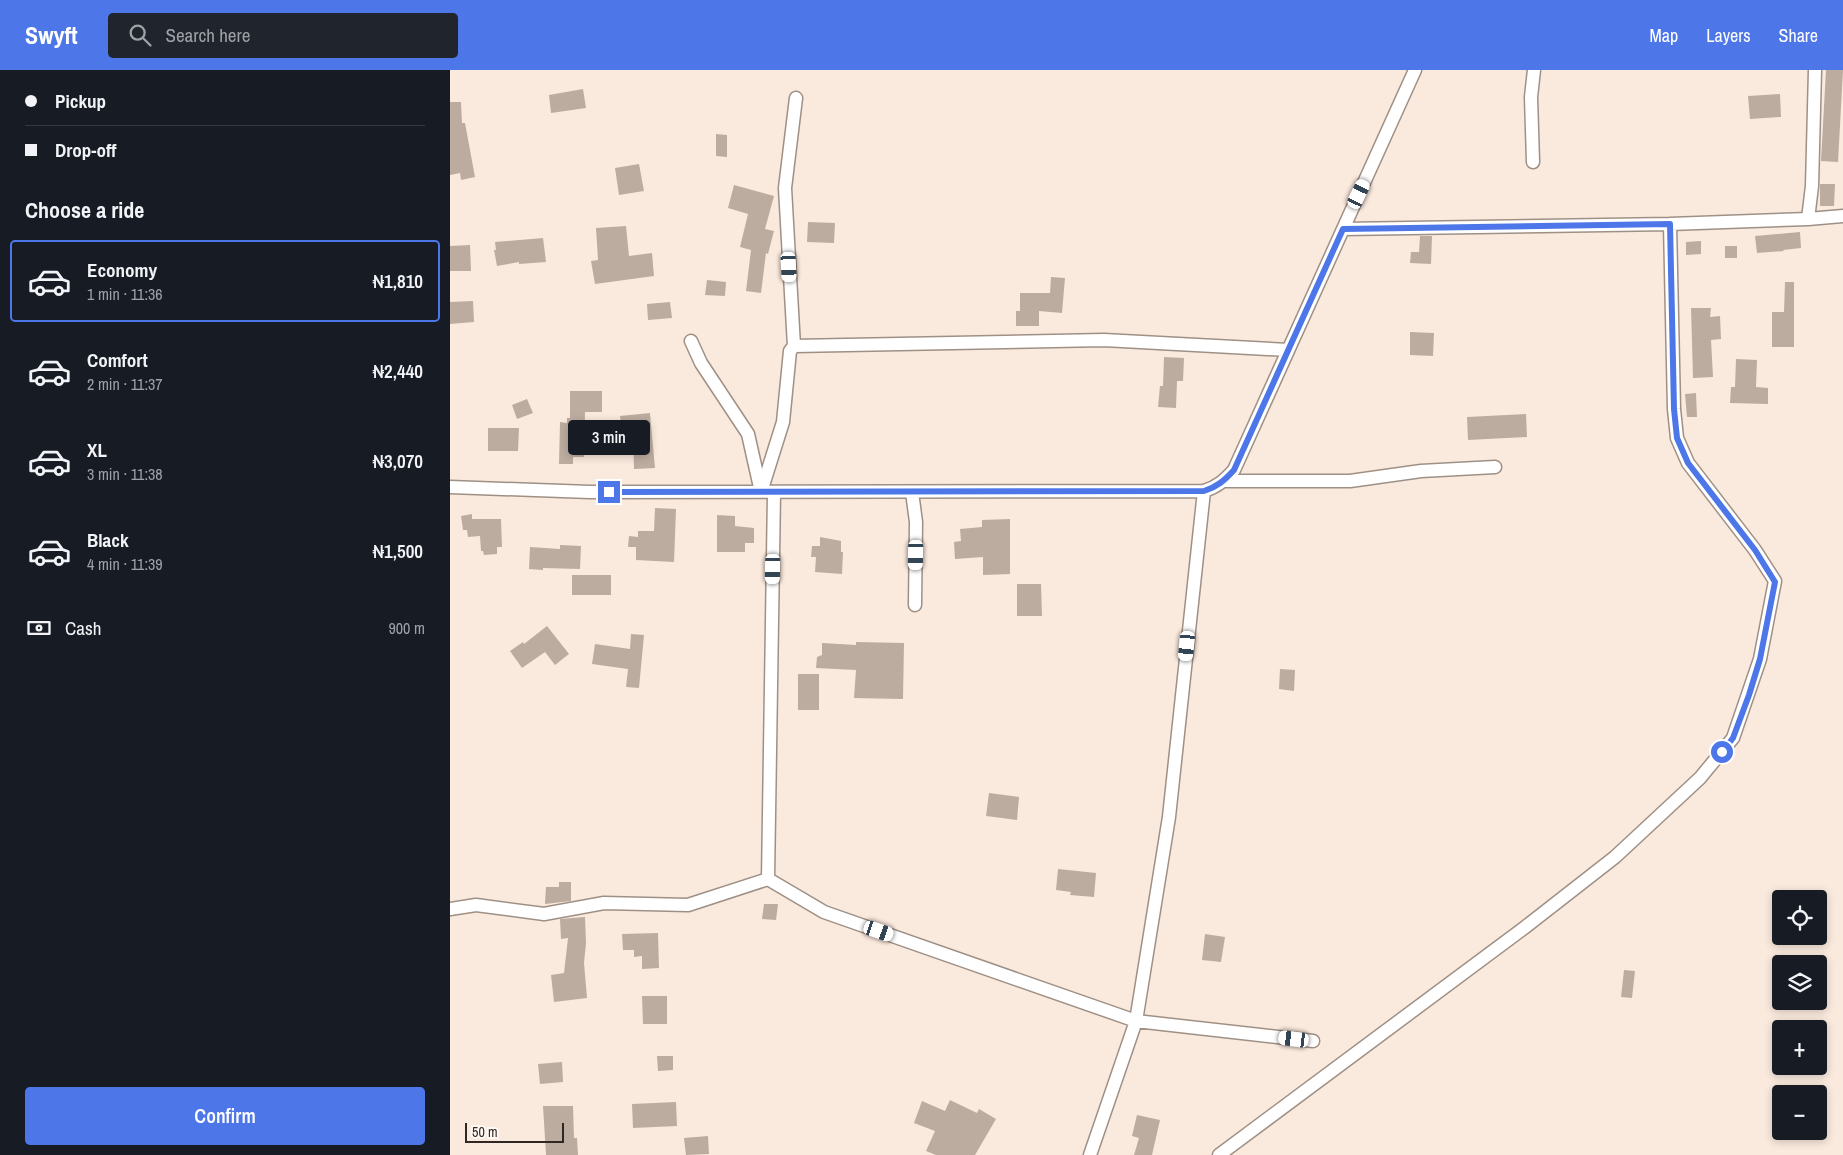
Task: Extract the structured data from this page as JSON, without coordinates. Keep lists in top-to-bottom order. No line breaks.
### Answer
{"scale_bar":"50 m","page":{"header":"Swyft","search":"Search here","nav":["Map","Layers","Share"],"banner":["Pickup","Drop-off"],"heading":"Choose a ride","list":[{"name":"Economy","note":"1 min · 11:36","value":"₦1,810"},{"name":"Comfort","note":"2 min · 11:37","value":"₦2,440"},{"name":"XL","note":"3 min · 11:38","value":"₦3,070"},{"name":"Black","note":"4 min · 11:39","value":"₦1,500"}],"bubble":"3 min","pay":["Cash","900 m"],"map_buttons":["+","−"],"buttons":"Confirm","scale":"50 m"}}
